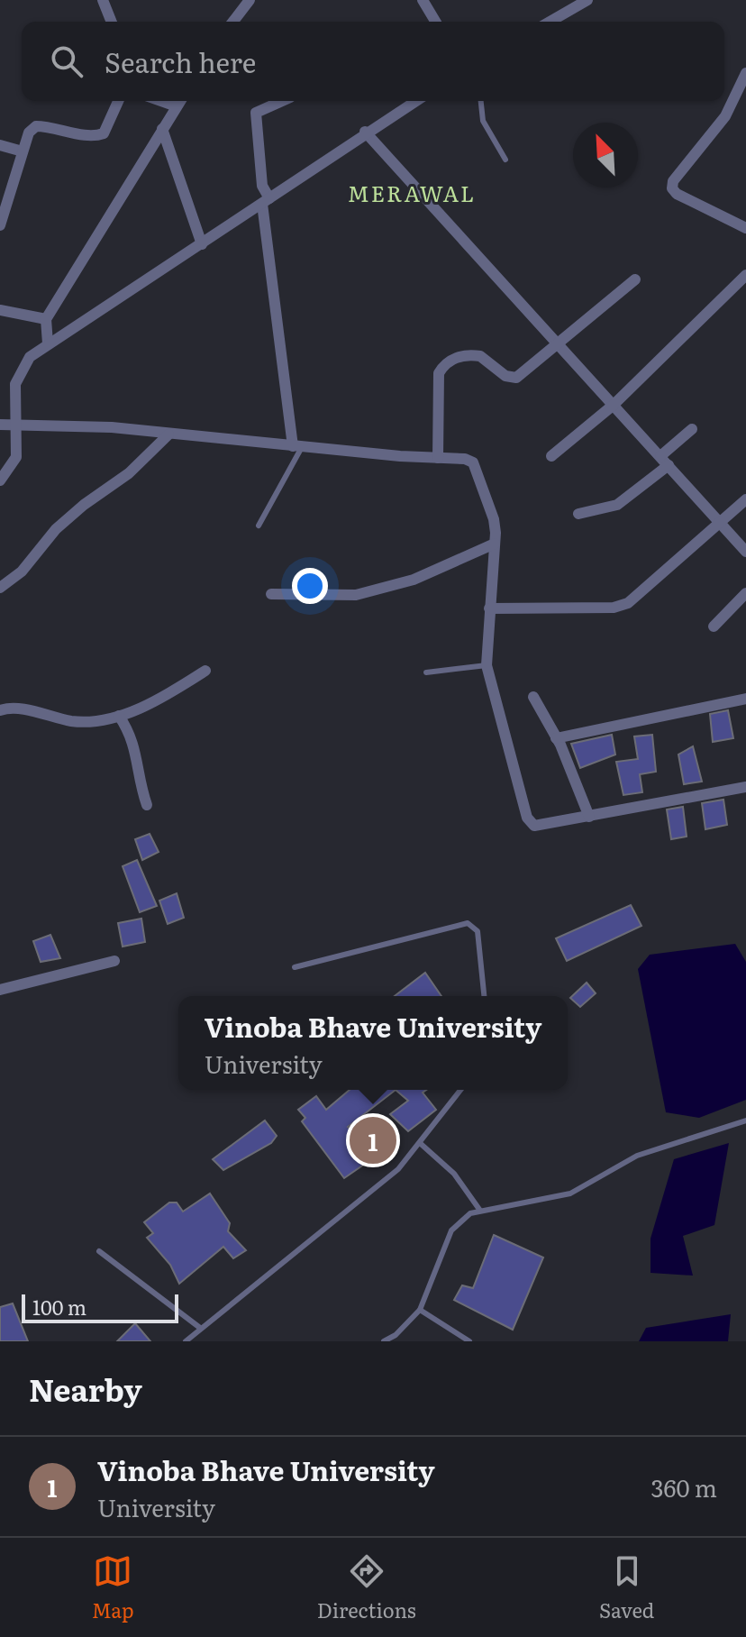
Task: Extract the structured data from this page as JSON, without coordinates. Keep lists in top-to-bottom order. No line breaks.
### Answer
{"districts":["MERAWAL"],"scale_bar":"100 m","north":"top left","page":{"search":"Search here","popup":["Vinoba Bhave University","University"],"pins":"1","scale":"100 m","heading":"Nearby","list":[{"mark":"1","name":"Vinoba Bhave University","note":"University","value":"360 m"}],"nav":["Map","Directions","Saved"]}}
